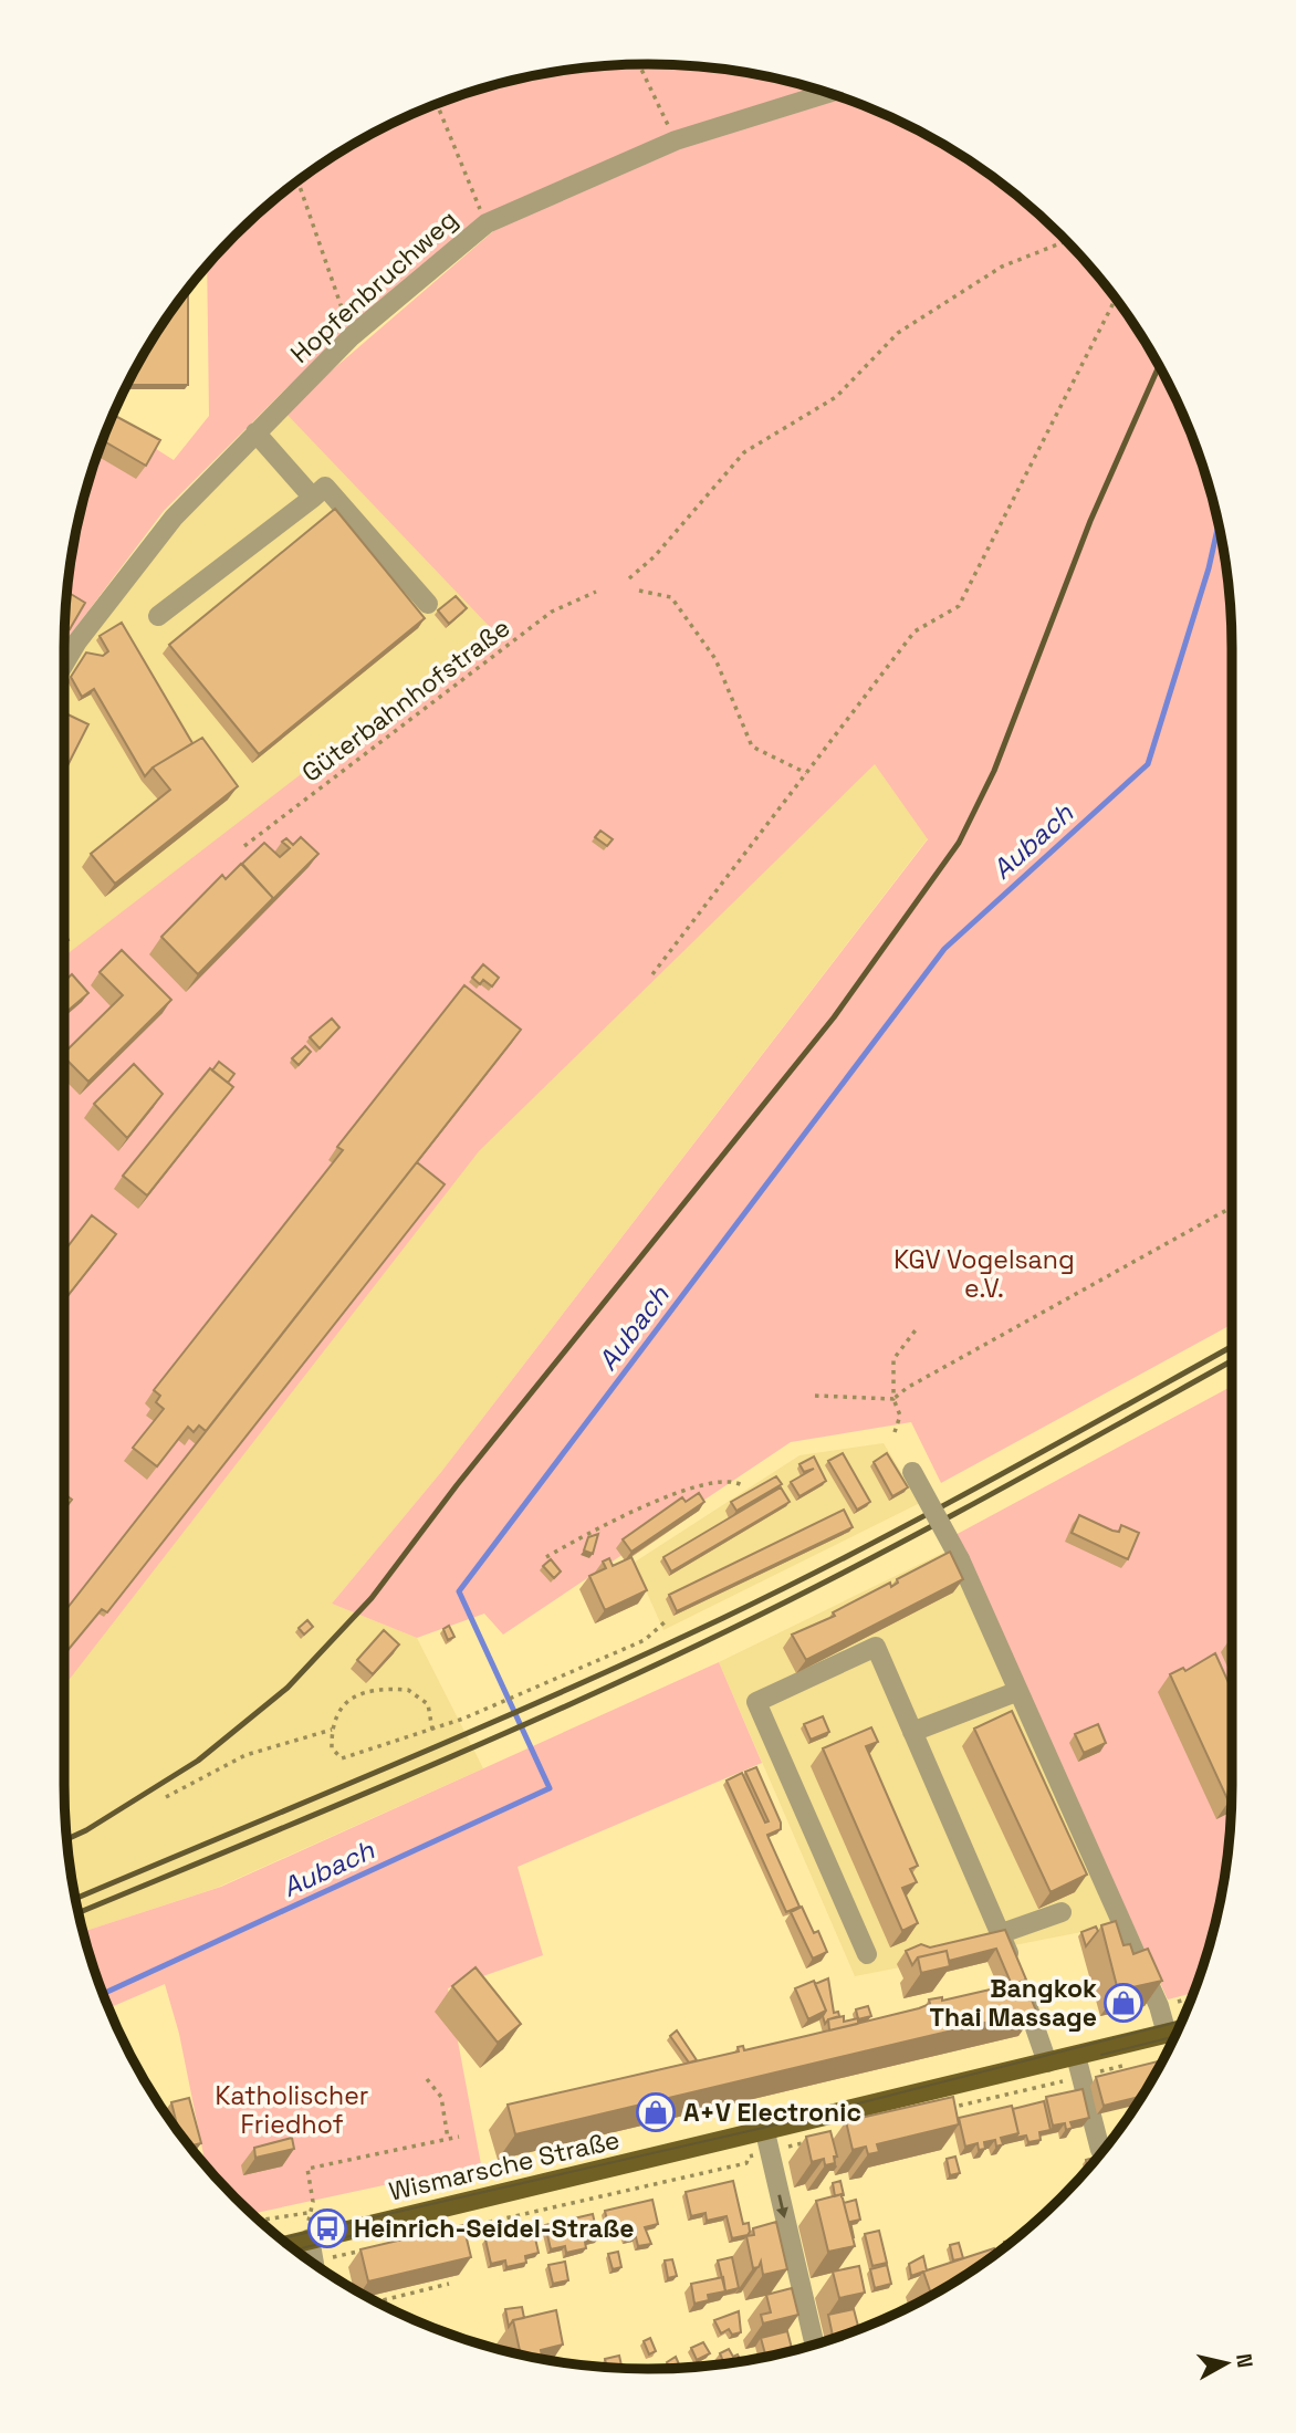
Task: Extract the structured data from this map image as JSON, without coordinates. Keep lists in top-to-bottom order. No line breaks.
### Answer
{"streets":{"main road":["Wismarsche Straße"],"street":["Hopfenbruchweg"],"path":["Güterbahnhofstraße"]},"water":["Aubach"],"parks":["KGV Vogelsang e.V.","Katholischer Friedhof"],"places":{"shop":["Bangkok Thai Massage","A+V Electronic"],"bus stop":["Heinrich-Seidel-Straße"]},"north":"right"}
